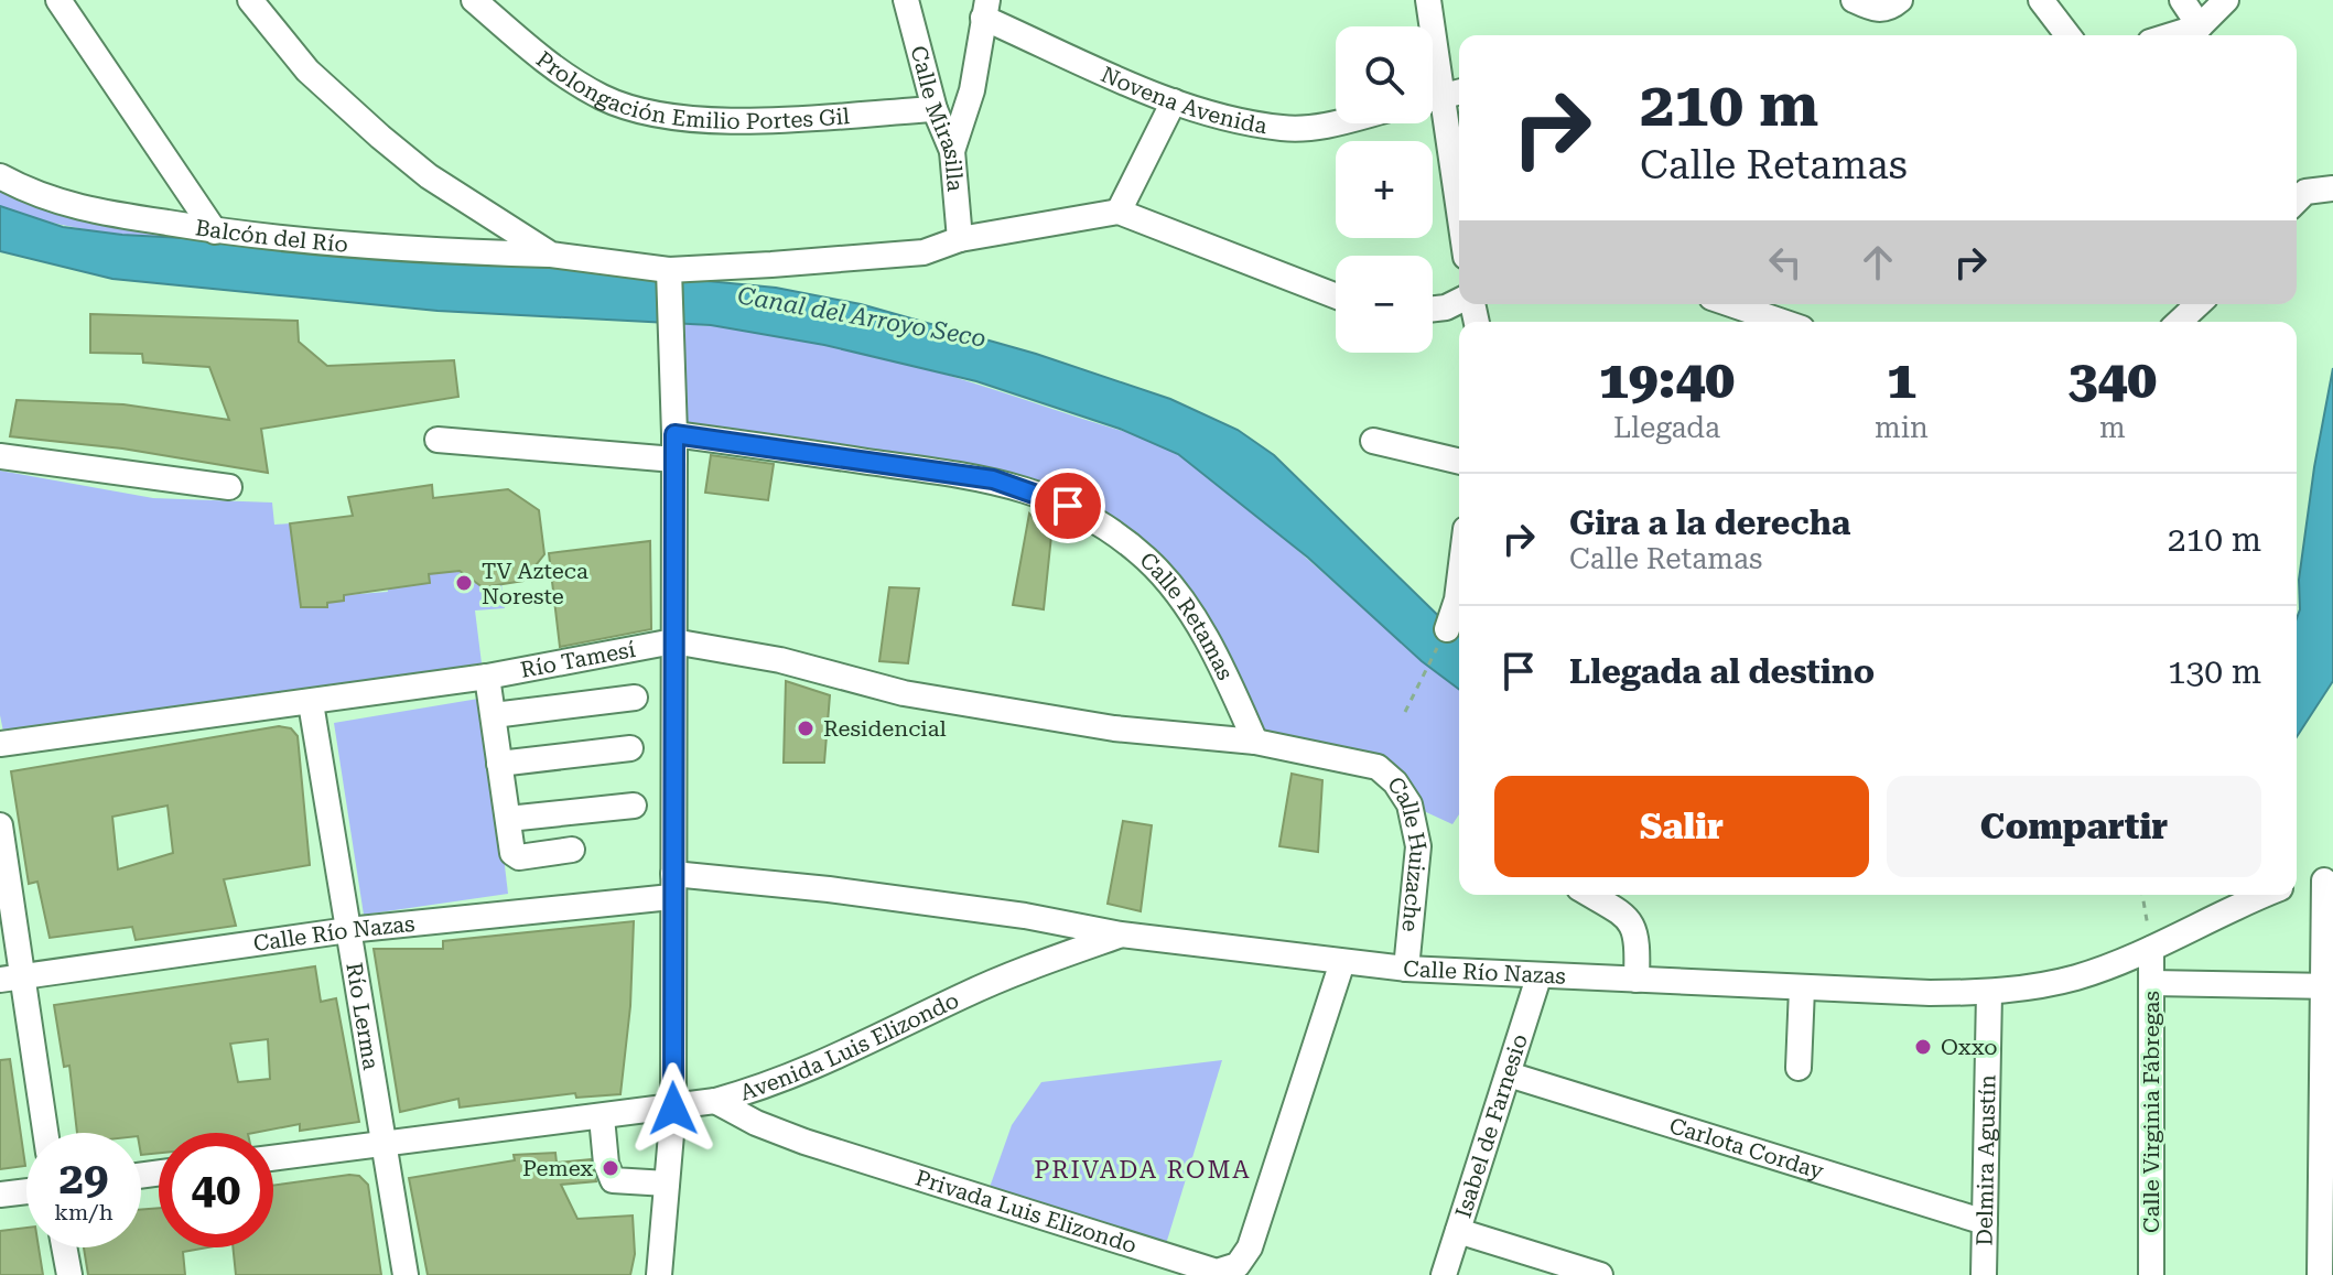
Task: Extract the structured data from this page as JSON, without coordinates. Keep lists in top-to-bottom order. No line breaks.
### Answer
{"streets":{"street":["Prolongación Emilio Portes Gil","Novena Avenida","Calle Mirasilla","Balcón del Río","Calle Retamas","Río Tamesí","Calle Huizache","Calle Río Nazas","Río Lerma","Avenida Luis Elizondo","Calle Virginia Fábregas","Isabel de Farnesio","Carlota Corday","Delmira Agustín","Privada Luis Elizondo"]},"crossings":[["Prolongación Emilio Portes Gil","Calle Mirasilla"],["Calle Mirasilla","Balcón del Río"],["Calle Retamas","Río Tamesí"],["Calle Retamas","Calle Huizache"],["Río Tamesí","Calle Huizache"],["Río Tamesí","Río Lerma"],["Calle Huizache","Calle Río Nazas"],["Calle Río Nazas","Río Lerma"],["Calle Río Nazas","Avenida Luis Elizondo"],["Calle Río Nazas","Calle Virginia Fábregas"],["Calle Río Nazas","Isabel de Farnesio"],["Calle Río Nazas","Delmira Agustín"],["Calle Río Nazas","Privada Luis Elizondo"],["Río Lerma","Avenida Luis Elizondo"],["Avenida Luis Elizondo","Privada Luis Elizondo"],["Isabel de Farnesio","Carlota Corday"],["Carlota Corday","Delmira Agustín"]],"districts":["PRIVADA ROMA"],"water":["Canal del Arroyo Seco"],"places":["TV Azteca Noreste","Residencial","Oxxo","Pemex"],"page":{"map_buttons":["+","−"],"turn":["210 m","Calle Retamas"],"eta":["19:40","Llegada","1","min","340","m"],"list":[{"name":"Gira a la derecha","note":"Calle Retamas","value":"210 m"},{"name":"Llegada al destino","value":"130 m"}],"buttons":["Salir","Compartir"],"speed":"29 km/h","limit":"40"}}
